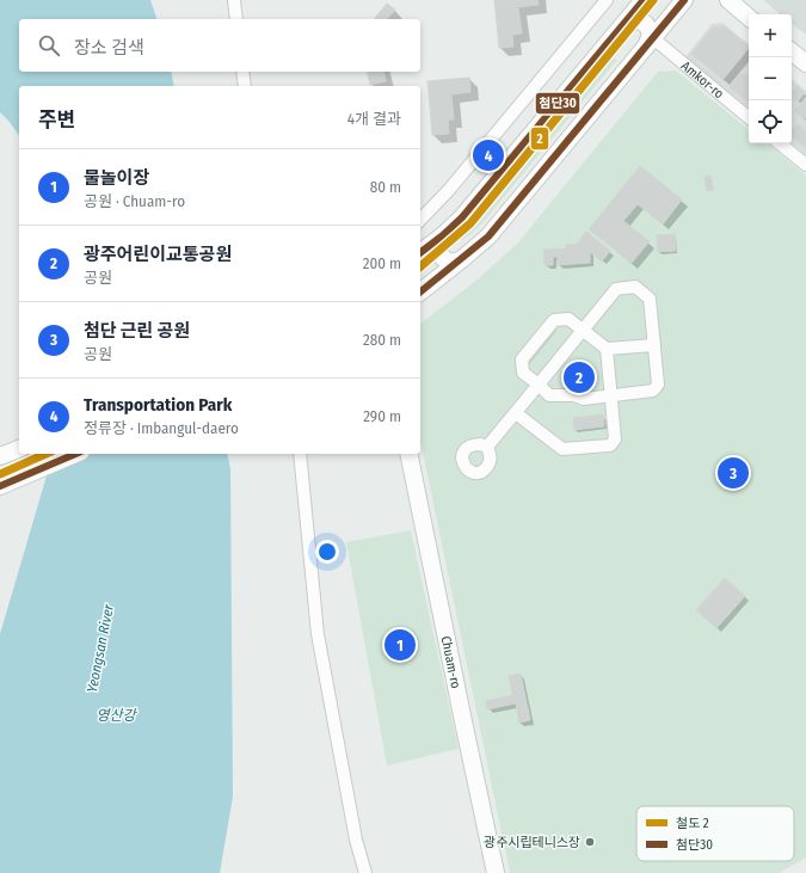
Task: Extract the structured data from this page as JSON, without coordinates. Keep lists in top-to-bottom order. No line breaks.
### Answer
{"streets":{"main road":["Chuam-ro"],"street":["Amkor-ro"]},"water":["Yeongsan River","영산강"],"places":["광주시립테니스장"],"lines":["rail line 2","transit line 첨단30"],"legend":["철도 2","첨단30"],"page":{"map_buttons":["+","−"],"search":"장소 검색","heading":["주변","4개 결과"],"pins":["4","2","3","1"],"list":[{"mark":"1","name":"물놀이장","note":"공원 · Chuam-ro","value":"80 m"},{"mark":"2","name":"광주어린이교통공원","note":"공원","value":"200 m"},{"mark":"3","name":"첨단 근린 공원","note":"공원","value":"280 m"},{"mark":"4","name":"Transportation Park","note":"정류장 · Imbangul-daero","value":"290 m"}]}}
